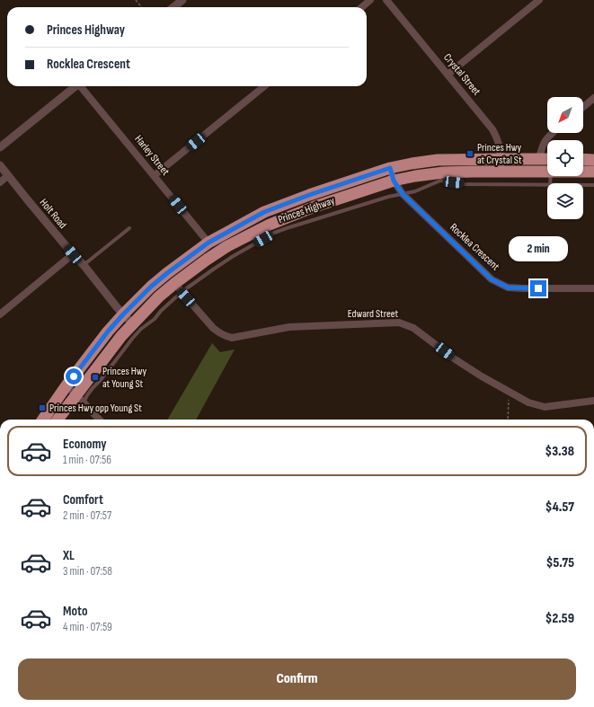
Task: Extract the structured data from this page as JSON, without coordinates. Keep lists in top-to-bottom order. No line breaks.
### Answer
{"streets":{"highway":["Princes Highway"],"street":["Crystal Street","Harley Street","Holt Road","Rocklea Crescent","Edward Street"]},"crossings":[["Crystal Street","Princes Highway"],["Harley Street","Princes Highway"],["Princes Highway","Holt Road"],["Princes Highway","Rocklea Crescent"],["Princes Highway","Edward Street"]],"places":{"transit":["Princes Hwy at Crystal St","Princes Hwy at Young St","Princes Hwy opp Young St"]},"north":"bottom left","page":{"banner":["Princes Highway","Rocklea Crescent"],"bubble":"2 min","list":[{"name":"Economy","note":"1 min · 07:56","value":"$3.38"},{"name":"Comfort","note":"2 min · 07:57","value":"$4.57"},{"name":"XL","note":"3 min · 07:58","value":"$5.75"},{"name":"Moto","note":"4 min · 07:59","value":"$2.59"}],"buttons":"Confirm"}}
